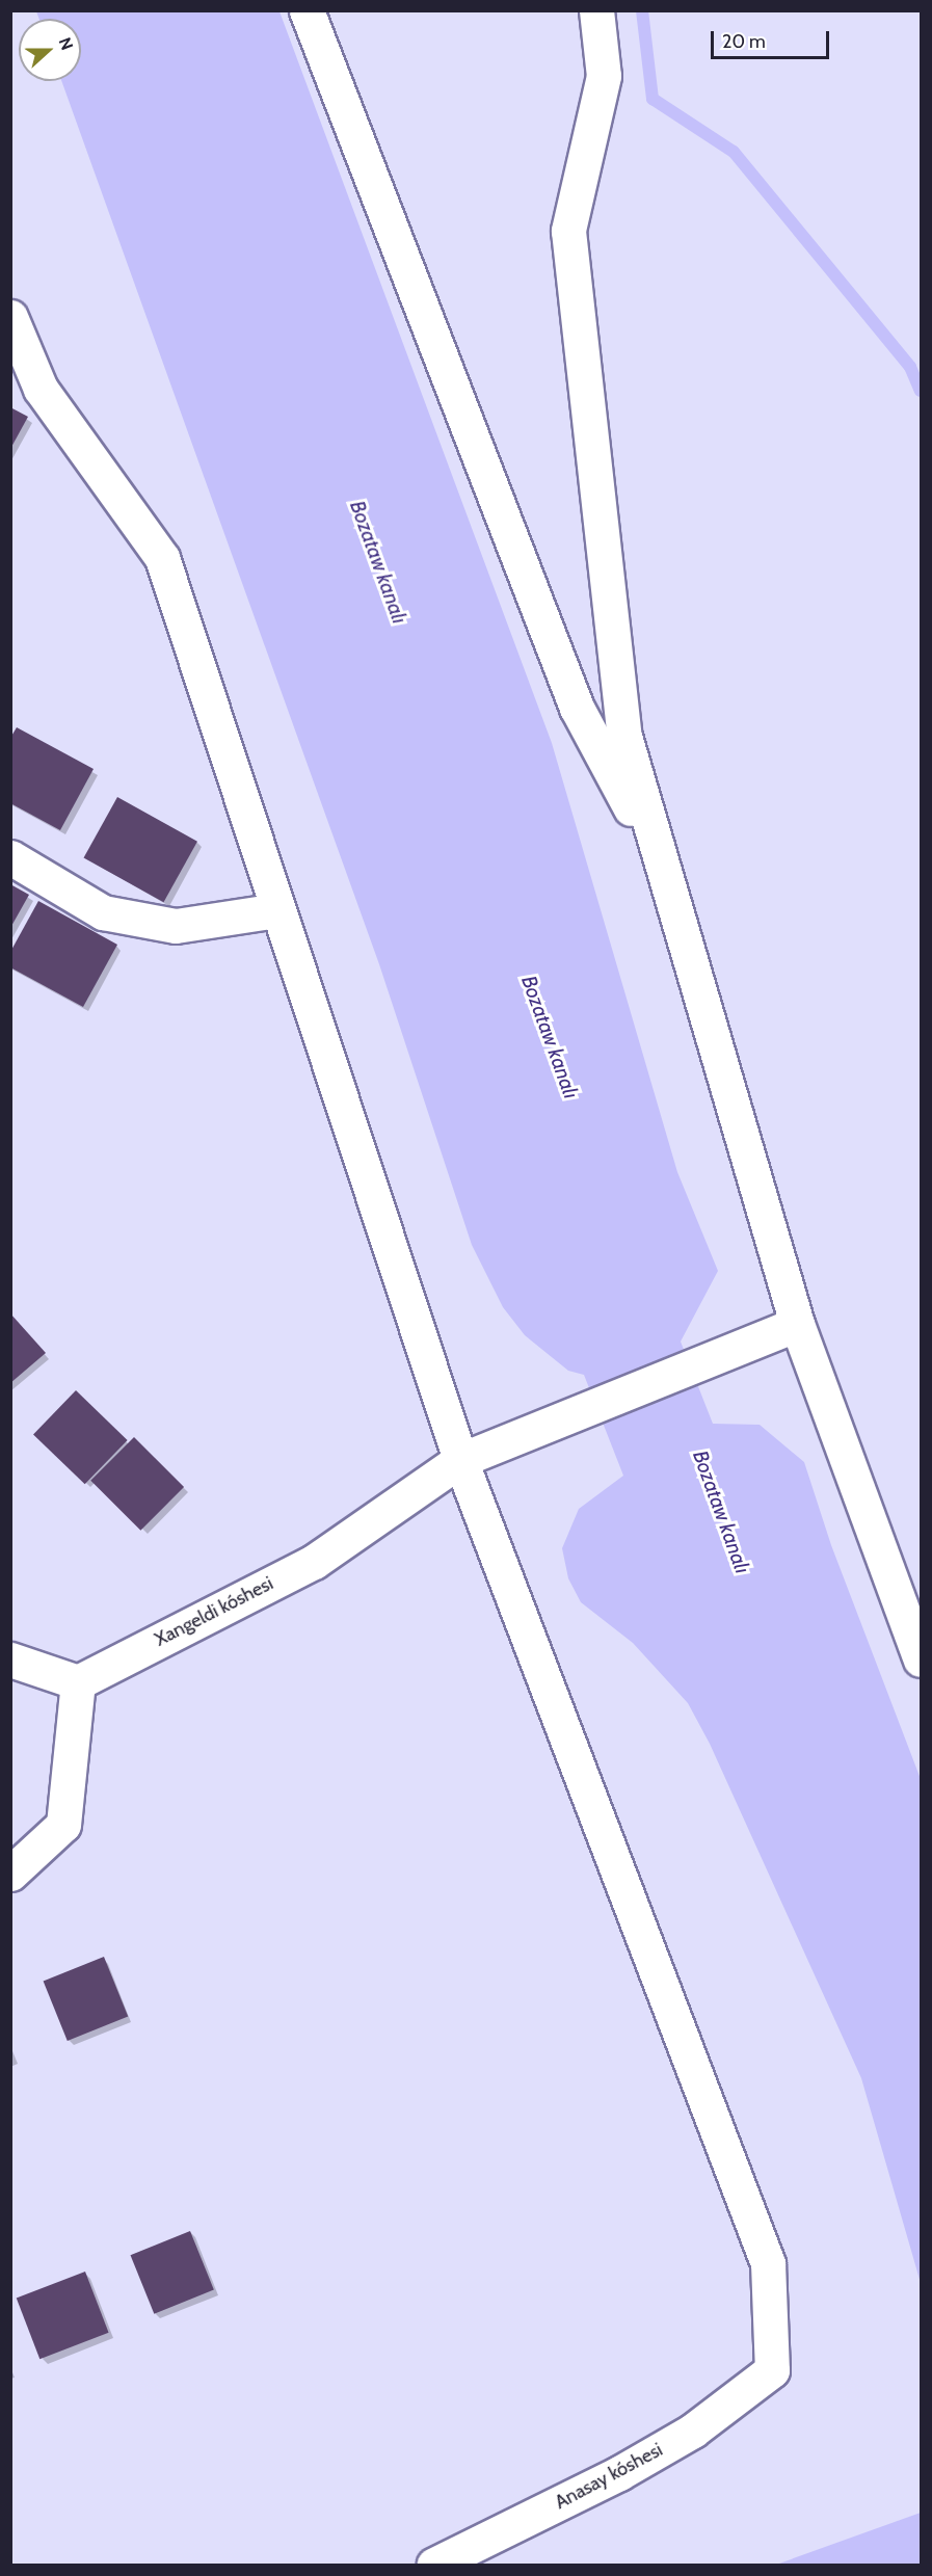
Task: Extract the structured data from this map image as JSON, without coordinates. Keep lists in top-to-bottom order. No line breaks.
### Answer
{"streets":{"street":["Xangeldi kóshesi","Anasay kóshesi"]},"crossings":[["Xangeldi kóshesi","Anasay kóshesi"]],"water":["Bozataw kanalı"],"scale_bar":"20 m","north":"right"}
